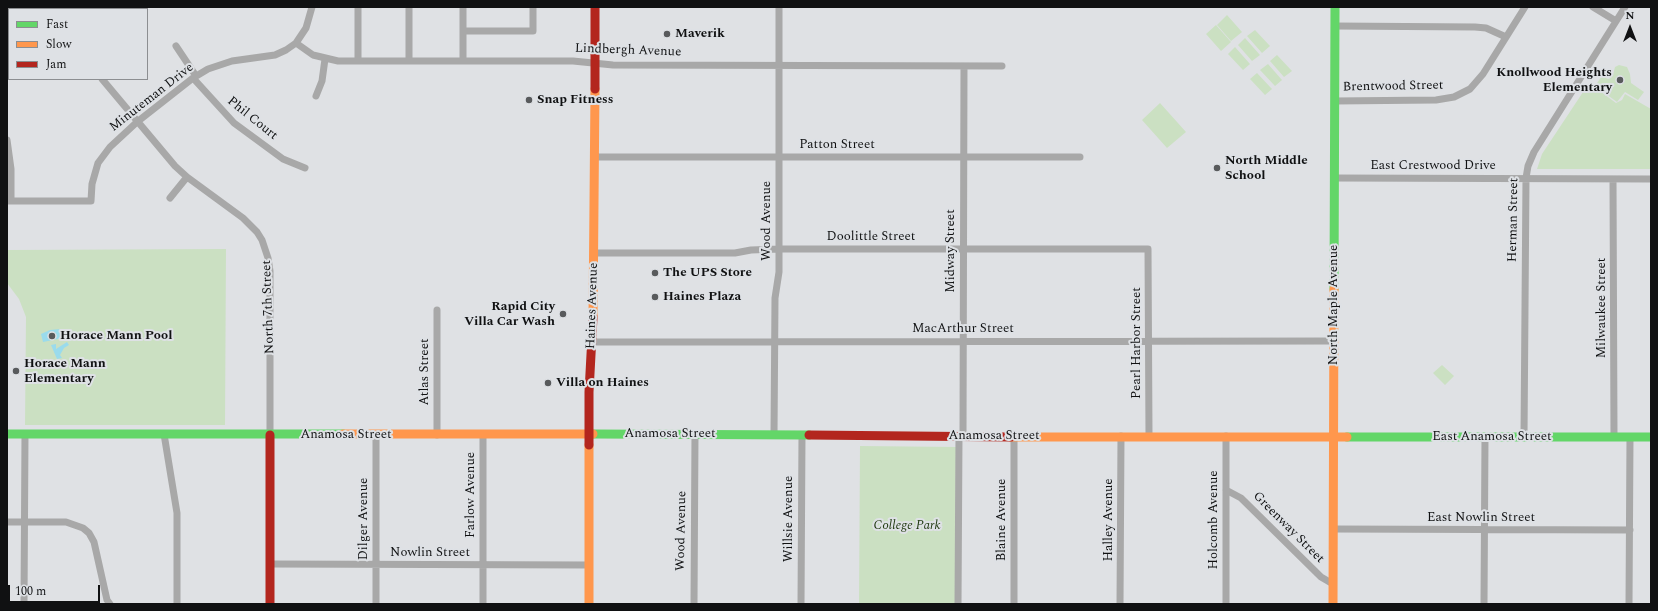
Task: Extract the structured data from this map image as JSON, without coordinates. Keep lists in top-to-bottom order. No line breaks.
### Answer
{"streets":{"main road":["North Maple Avenue","Haines Avenue","North 7th Street","Anamosa Street","East Anamosa Street"],"street":["Lindbergh Avenue","Brentwood Street","Minuteman Drive","Phil Court","Patton Street","East Crestwood Drive","Herman Street","Wood Avenue","Doolittle Street","Midway Street","Milwaukee Street","MacArthur Street","Pearl Harbor Street","Atlas Street","Farlow Avenue","East Nowlin Street","Dilger Avenue","Willsie Avenue","Blaine Avenue","Halley Avenue","Holcomb Avenue","Greenway Street","Nowlin Street"]},"crossings":[["Lindbergh Avenue","Minuteman Drive"],["Lindbergh Avenue","Wood Avenue"],["Lindbergh Avenue","Midway Street"],["Lindbergh Avenue","Haines Avenue"],["Brentwood Street","North Maple Avenue"],["Minuteman Drive","Phil Court"],["Minuteman Drive","North 7th Street"],["Patton Street","Wood Avenue"],["Patton Street","Midway Street"],["Patton Street","Haines Avenue"],["East Crestwood Drive","Herman Street"],["East Crestwood Drive","North Maple Avenue"],["East Crestwood Drive","Milwaukee Street"],["Herman Street","East Anamosa Street"],["Wood Avenue","Doolittle Street"],["Wood Avenue","MacArthur Street"],["Wood Avenue","Anamosa Street"],["Doolittle Street","Midway Street"],["Doolittle Street","Haines Avenue"],["Doolittle Street","Pearl Harbor Street"],["Midway Street","MacArthur Street"],["Midway Street","Anamosa Street"],["North Maple Avenue","MacArthur Street"],["North Maple Avenue","Anamosa Street"],["North Maple Avenue","East Anamosa Street"],["North Maple Avenue","East Nowlin Street"],["North Maple Avenue","Greenway Street"],["Haines Avenue","MacArthur Street"],["Haines Avenue","Anamosa Street"],["Haines Avenue","Nowlin Street"],["North 7th Street","Anamosa Street"],["North 7th Street","Nowlin Street"],["Milwaukee Street","East Anamosa Street"],["MacArthur Street","Pearl Harbor Street"],["Pearl Harbor Street","Anamosa Street"],["Atlas Street","Anamosa Street"],["Anamosa Street","East Anamosa Street"],["Anamosa Street","Farlow Avenue"],["Anamosa Street","Dilger Avenue"],["Anamosa Street","Willsie Avenue"],["Anamosa Street","Blaine Avenue"],["Anamosa Street","Halley Avenue"],["Anamosa Street","Holcomb Avenue"],["Farlow Avenue","Nowlin Street"],["Dilger Avenue","Nowlin Street"],["Holcomb Avenue","Greenway Street"]],"parks":["College Park"],"places":["Maverik","Knollwood Heights Elementary","Snap Fitness","North Middle School","The UPS Store","Haines Plaza","Rapid City Villa Car Wash","Horace Mann Pool","Horace Mann Elementary","Villa on Haines"],"legend":["Fast","Slow","Jam"],"scale_bar":"100 m","north":"top"}
